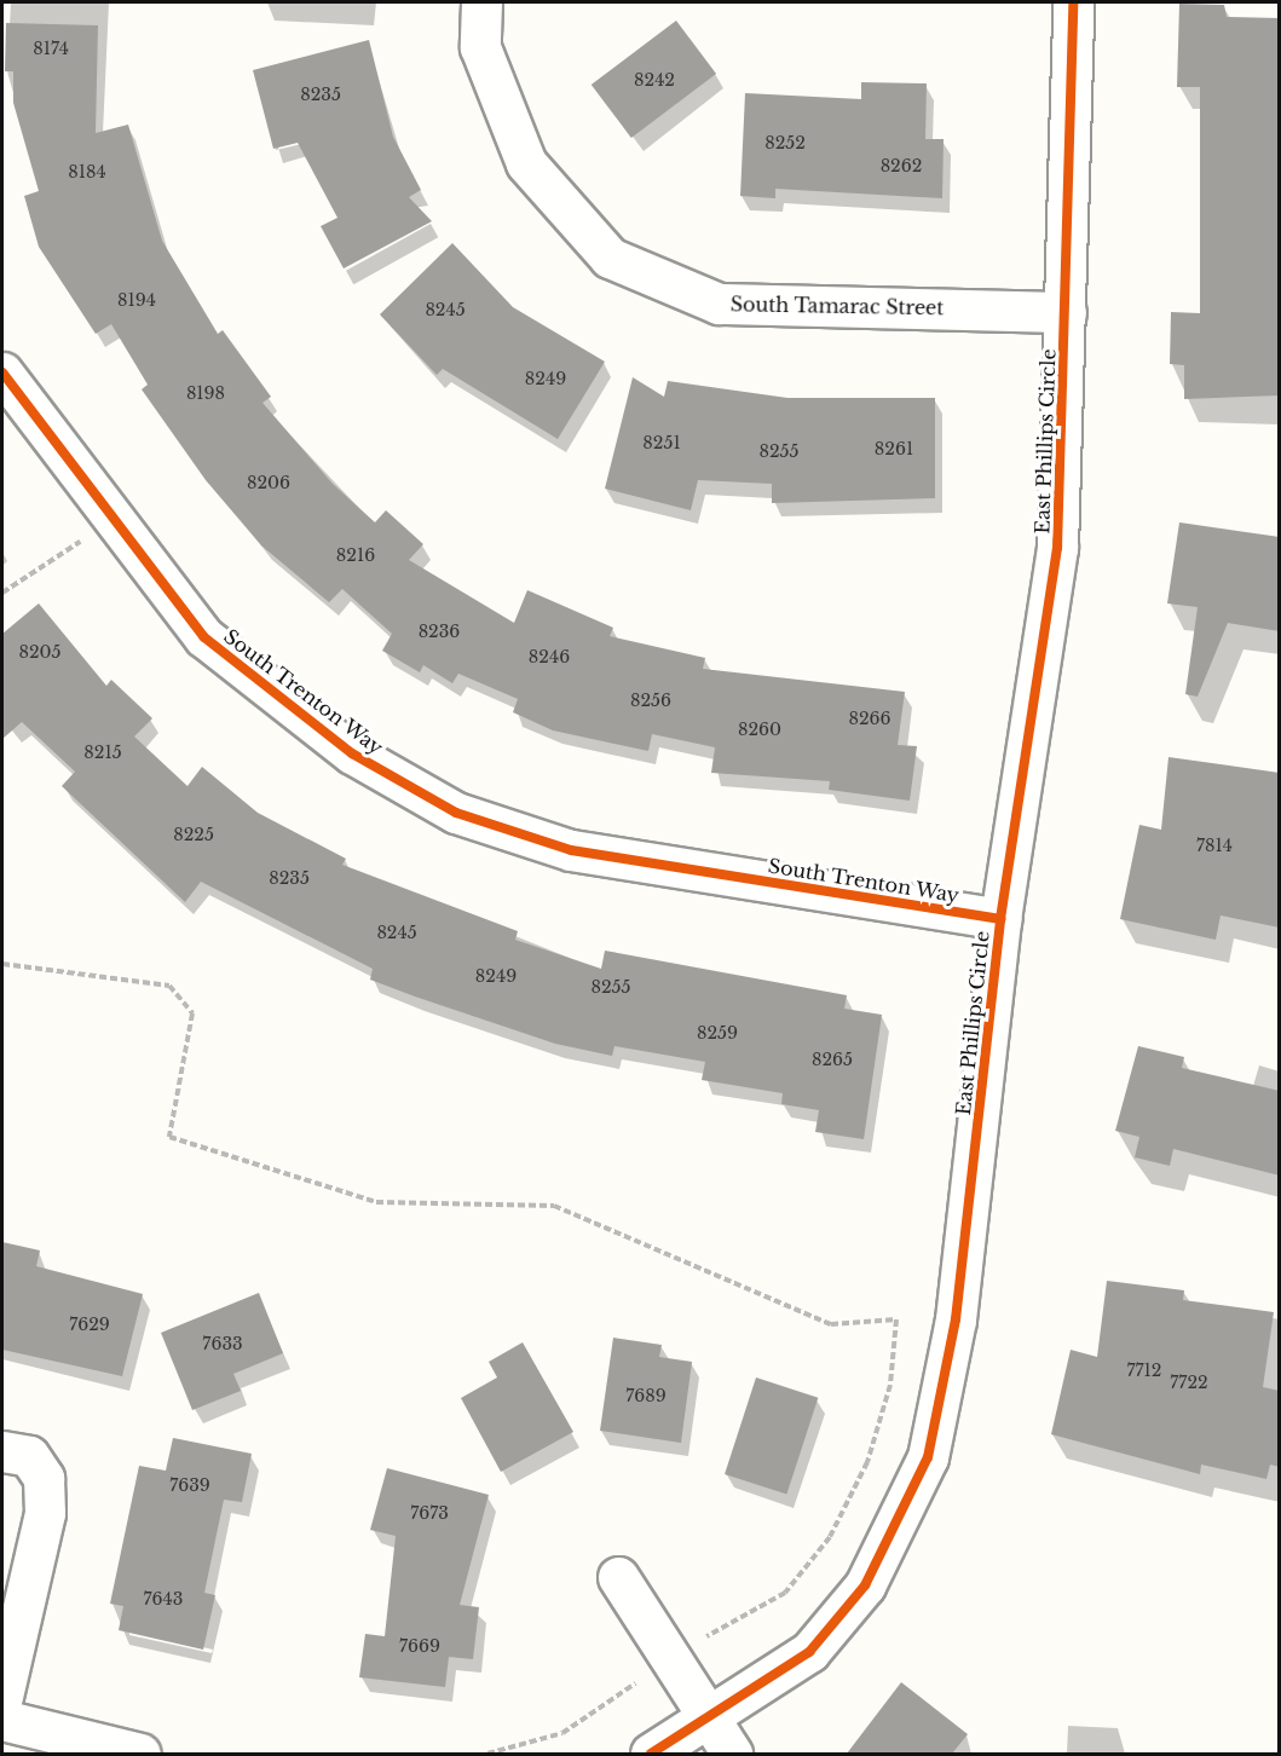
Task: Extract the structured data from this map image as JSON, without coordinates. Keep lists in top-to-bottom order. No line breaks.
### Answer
{"streets":{"street":["South Tamarac Street","East Phillips Circle","South Trenton Way"]},"crossings":[["South Tamarac Street","East Phillips Circle"],["East Phillips Circle","South Trenton Way"]],"house_numbers":["8174","8242","8235","8252","8262","8184","8194","8245","8249","8198","8251","8261","8255","8206","8216","8236","8205","8246","8256","8266","8260","8215","8225","7814","8235","8245","8249","8255","8259","8265","7629","7633","7712","7722","7689","7639","7673","7643","7669"]}
